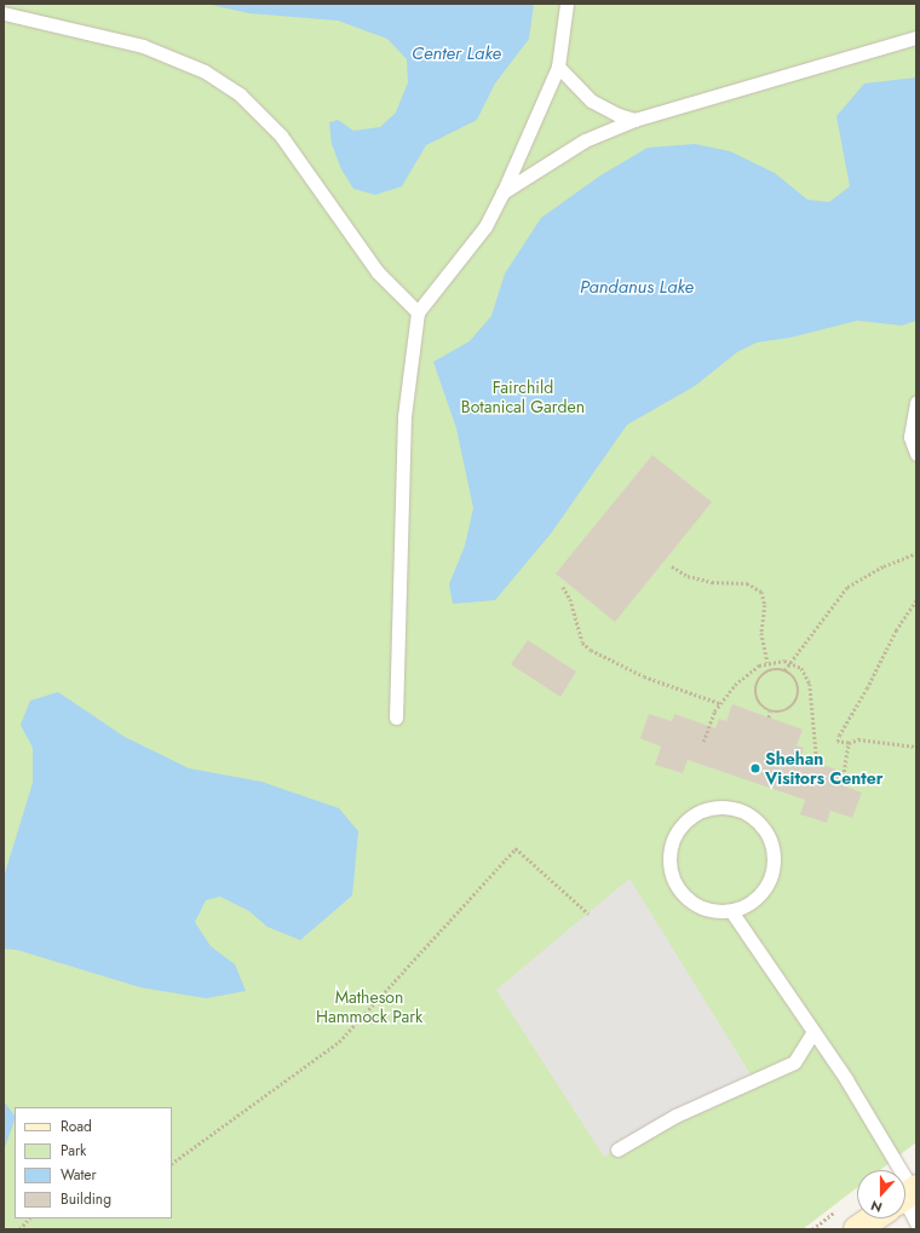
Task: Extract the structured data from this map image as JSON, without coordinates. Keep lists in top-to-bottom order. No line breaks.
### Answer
{"water":["Center Lake","Pandanus Lake"],"parks":["Fairchild Botanical Garden","Matheson Hammock Park"],"places":["Shehan Visitors Center"],"legend":["Road","Park","Water","Building"],"north":"bottom"}
